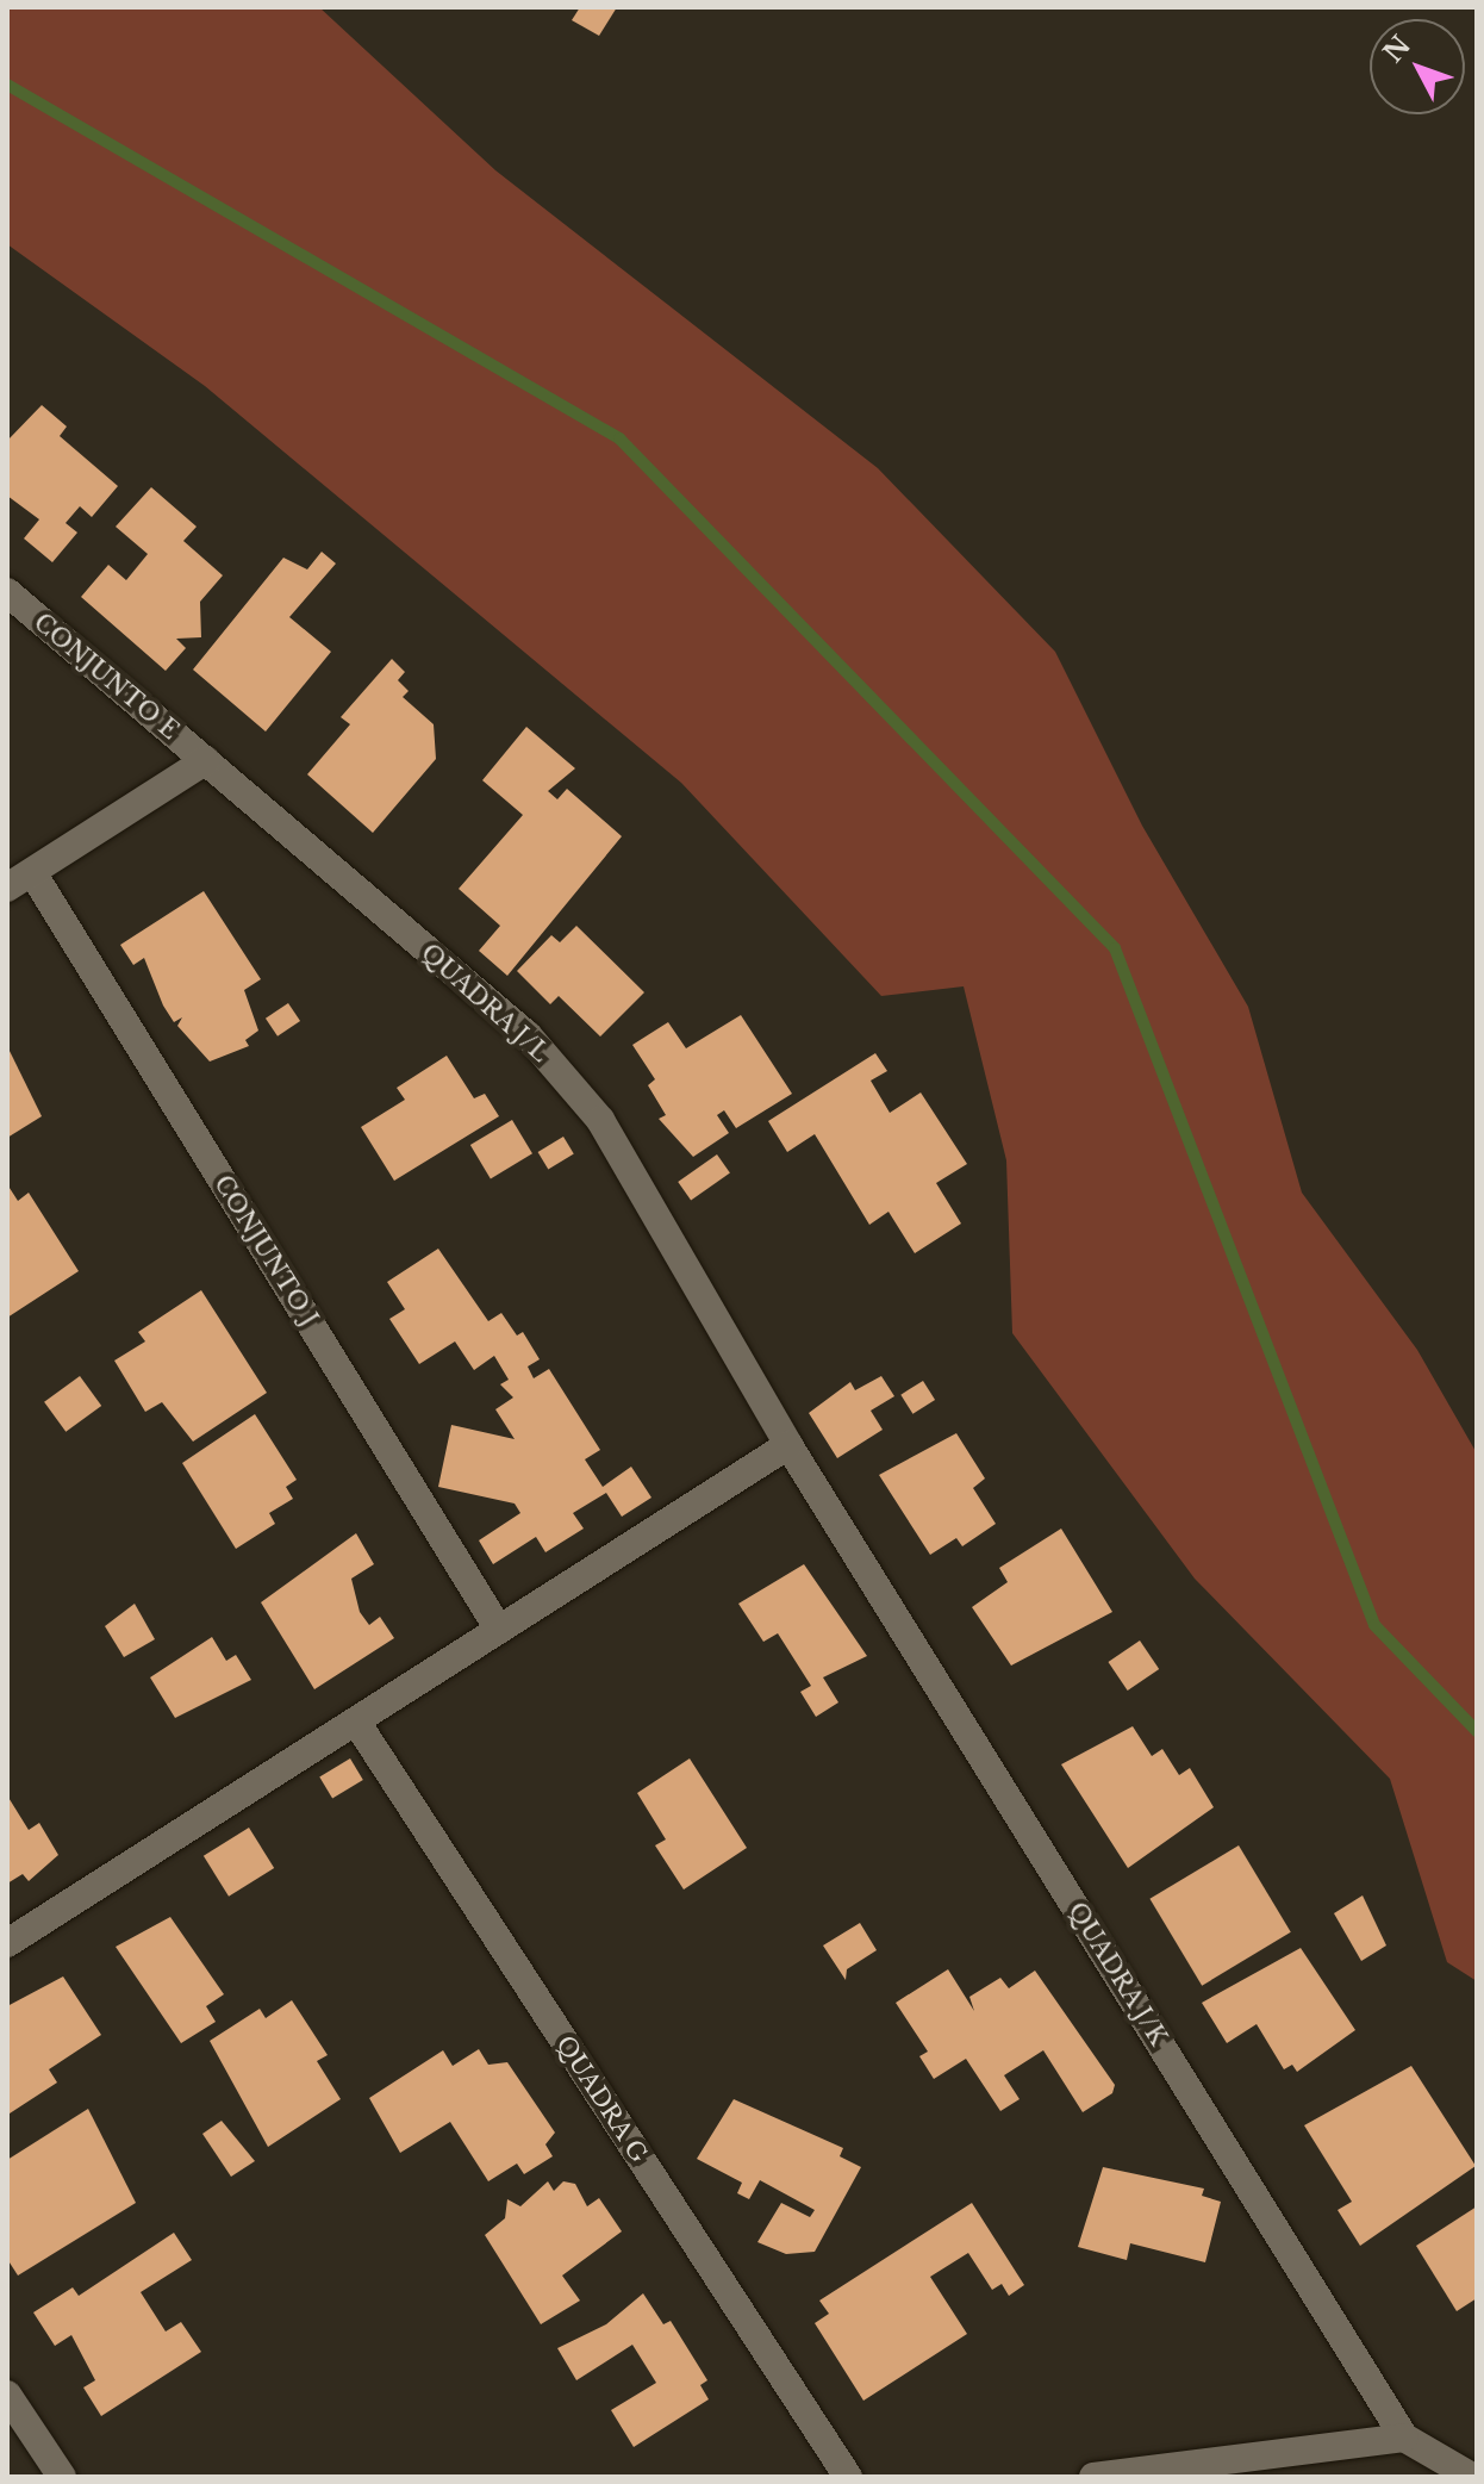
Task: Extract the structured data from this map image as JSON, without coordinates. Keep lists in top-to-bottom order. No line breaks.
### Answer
{"streets":{"street":["CONJUNTO E","QUADRA J/L","CONJUNTO J","QUADRA J/K","QUADRA G"]},"crossings":[["CONJUNTO E","QUADRA J/L"],["QUADRA J/L","QUADRA J/K"]],"north":"top left"}
